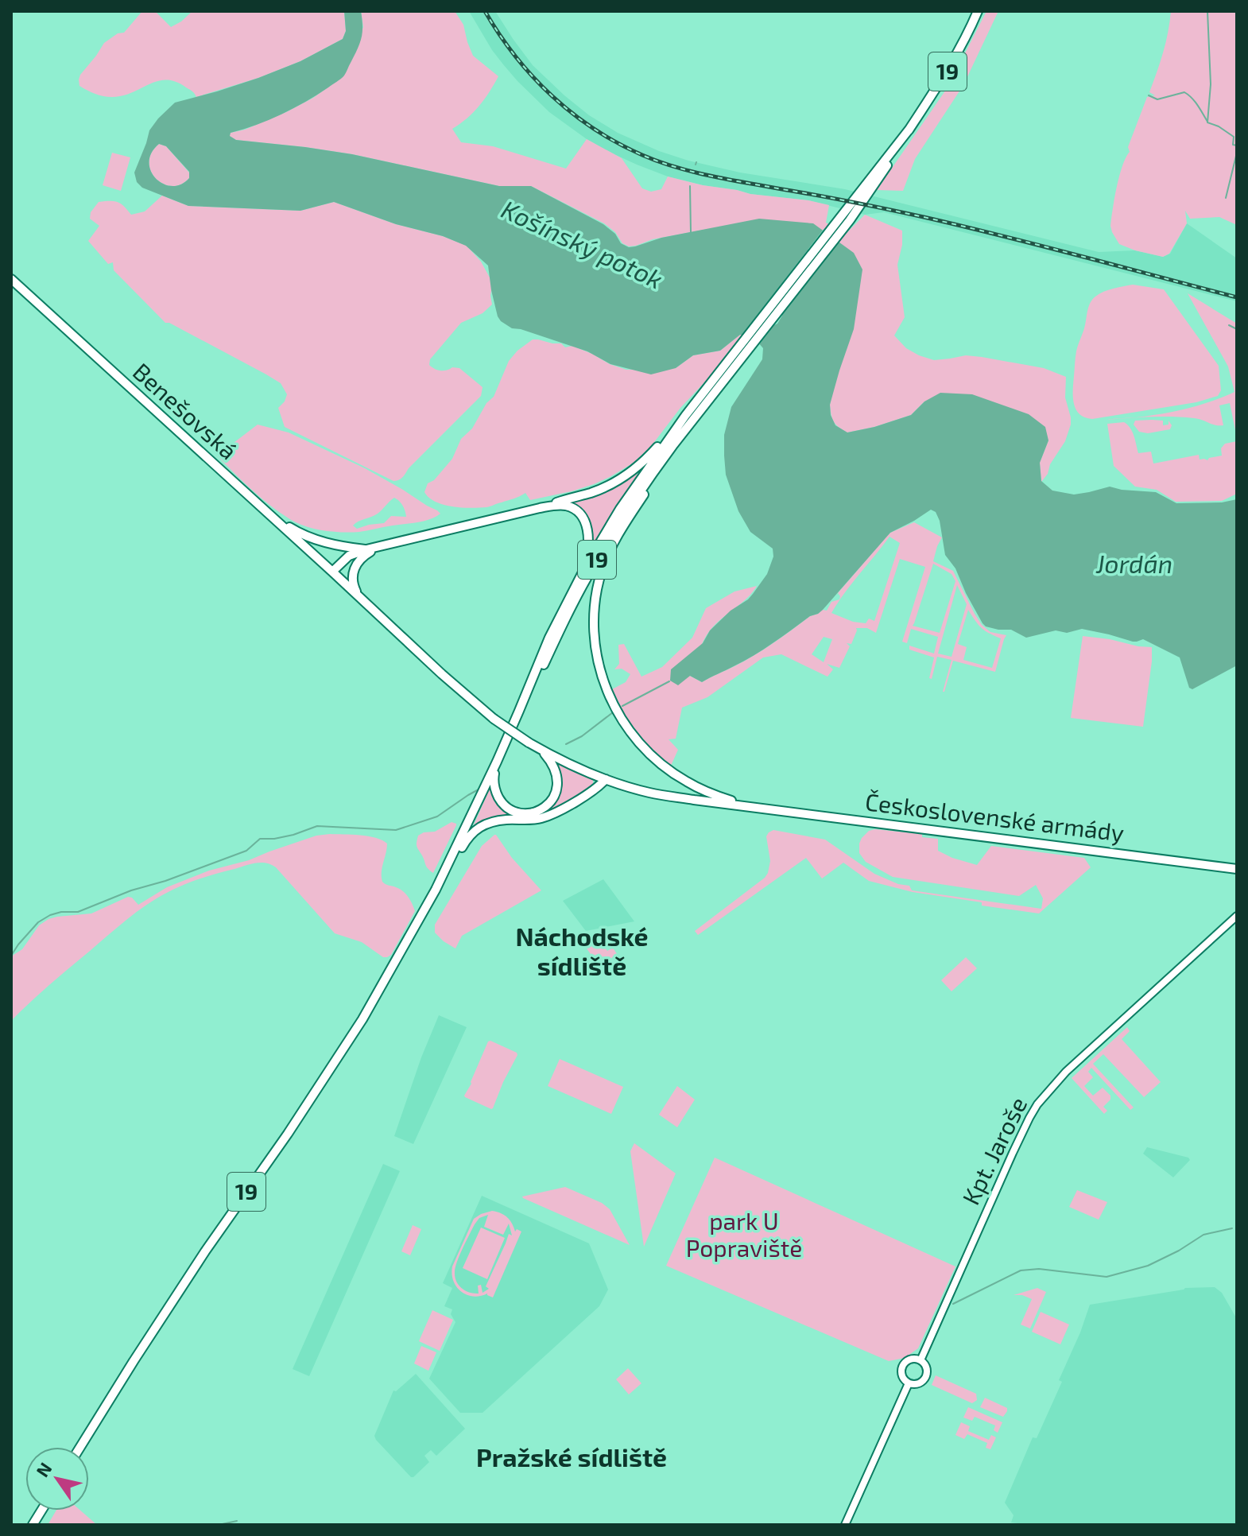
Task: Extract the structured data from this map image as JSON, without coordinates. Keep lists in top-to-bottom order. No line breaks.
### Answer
{"streets":{"main road":["19","Benešovská","Československé armády"],"street":["Kpt. Jaroše"]},"crossings":[["Benešovská","Československé armády"]],"districts":["Náchodské sídliště","Pražské sídliště"],"water":["Košínský potok","Jordán"],"parks":["park U Popraviště"],"north":"top left"}
